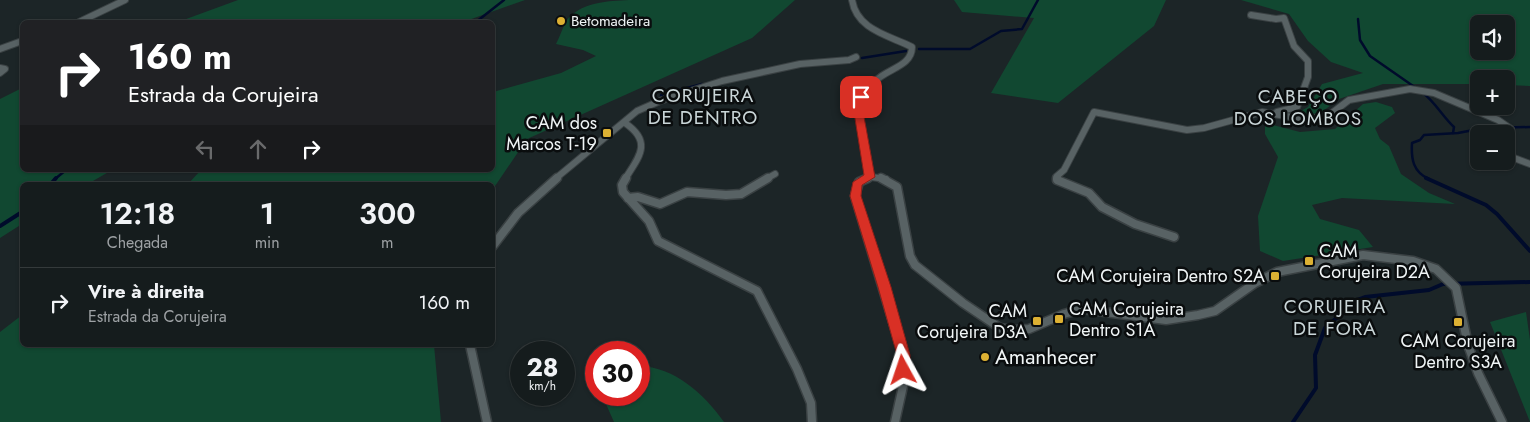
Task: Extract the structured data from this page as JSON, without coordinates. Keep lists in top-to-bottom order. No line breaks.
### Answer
{"districts":["CORUJEIRA DE DENTRO","CABEÇO DOS LOMBOS","CORUJEIRA DE FORA"],"places":{"other":["Betomadeira","Amanhecer"],"transit":["CAM dos Marcos T-19","CAM Corujeira D2A","CAM Corujeira Dentro S2A","CAM Corujeira Dentro S1A","CAM Corujeira D3A","CAM Corujeira Dentro S3A"]},"page":{"map_buttons":["+","−"],"turn":["160 m","Estrada da Corujeira"],"eta":["12:18","Chegada","1","min","300","m"],"list":[{"name":"Vire à direita","note":"Estrada da Corujeira","value":"160 m"}],"speed":"28 km/h","limit":"30"}}
